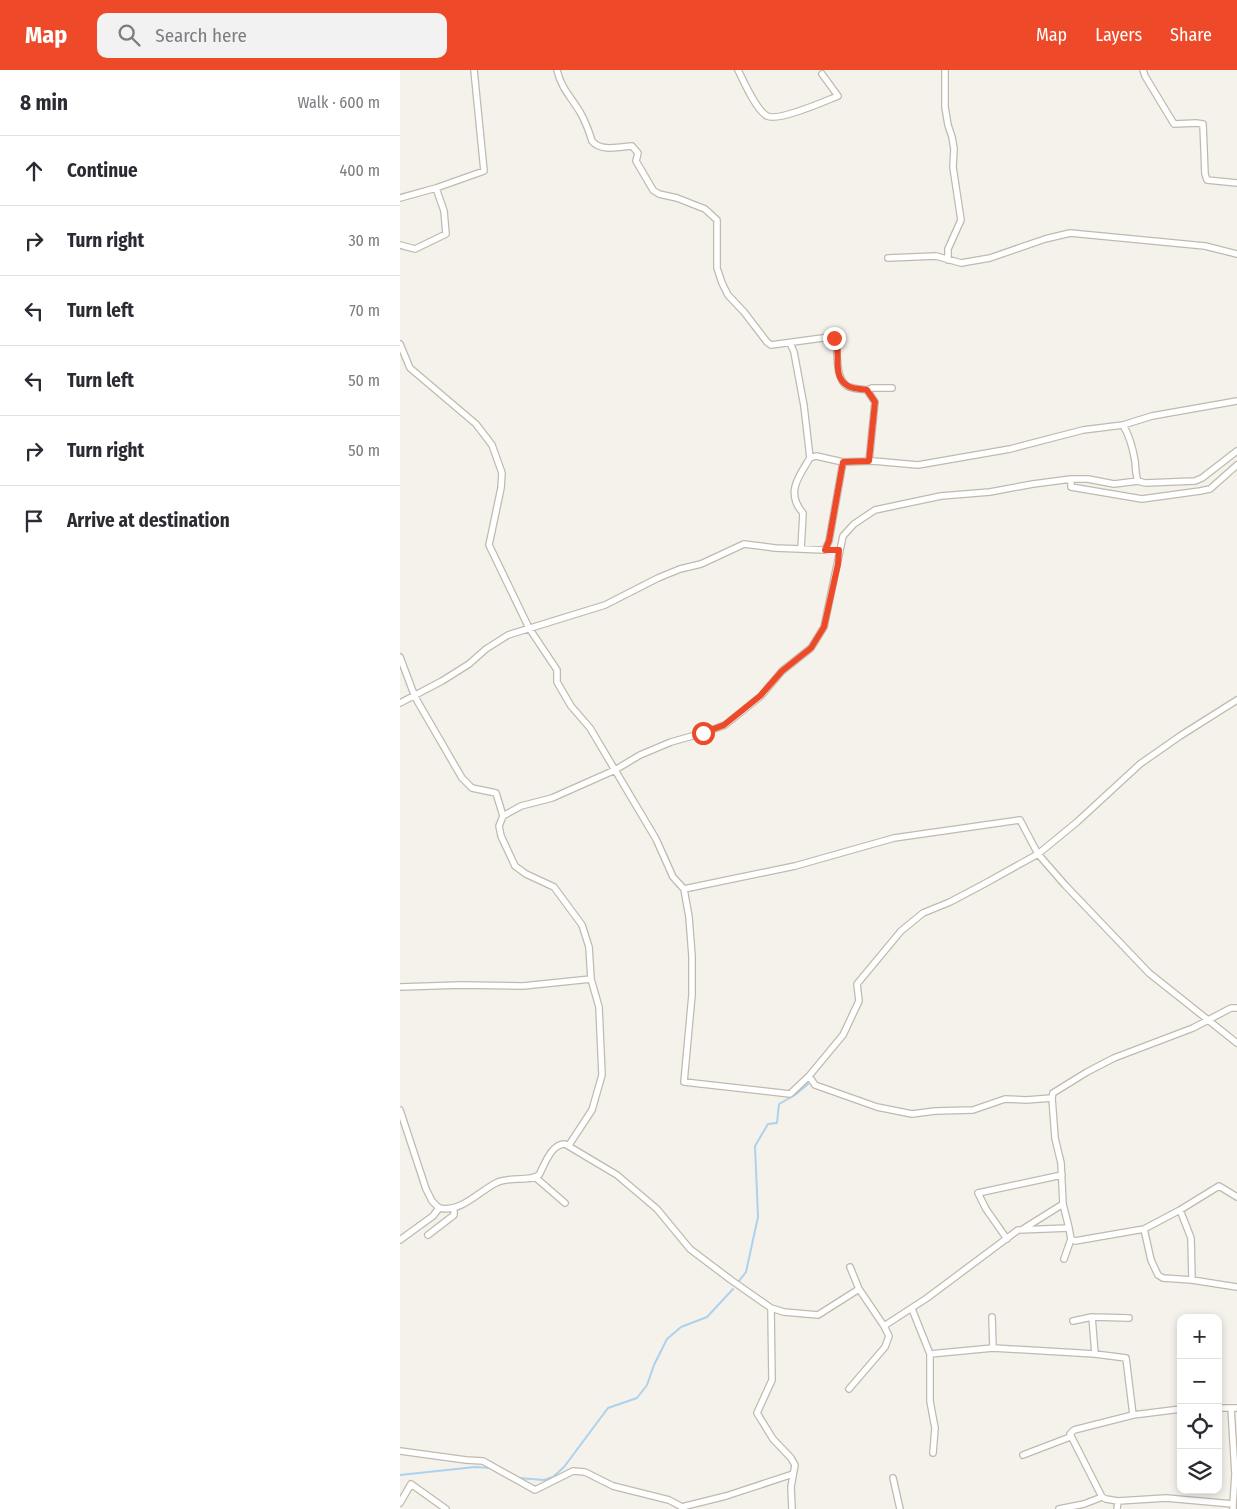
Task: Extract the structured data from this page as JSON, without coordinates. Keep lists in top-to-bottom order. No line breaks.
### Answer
{"page":{"header":"Map","search":"Search here","nav":["Map","Layers","Share"],"heading":["8 min","Walk · 600 m"],"list":[["Continue","400 m"],["Turn right","30 m"],["Turn left","70 m"],["Turn left","50 m"],["Turn right","50 m"],"Arrive at destination"],"map_buttons":["+","−"]}}
